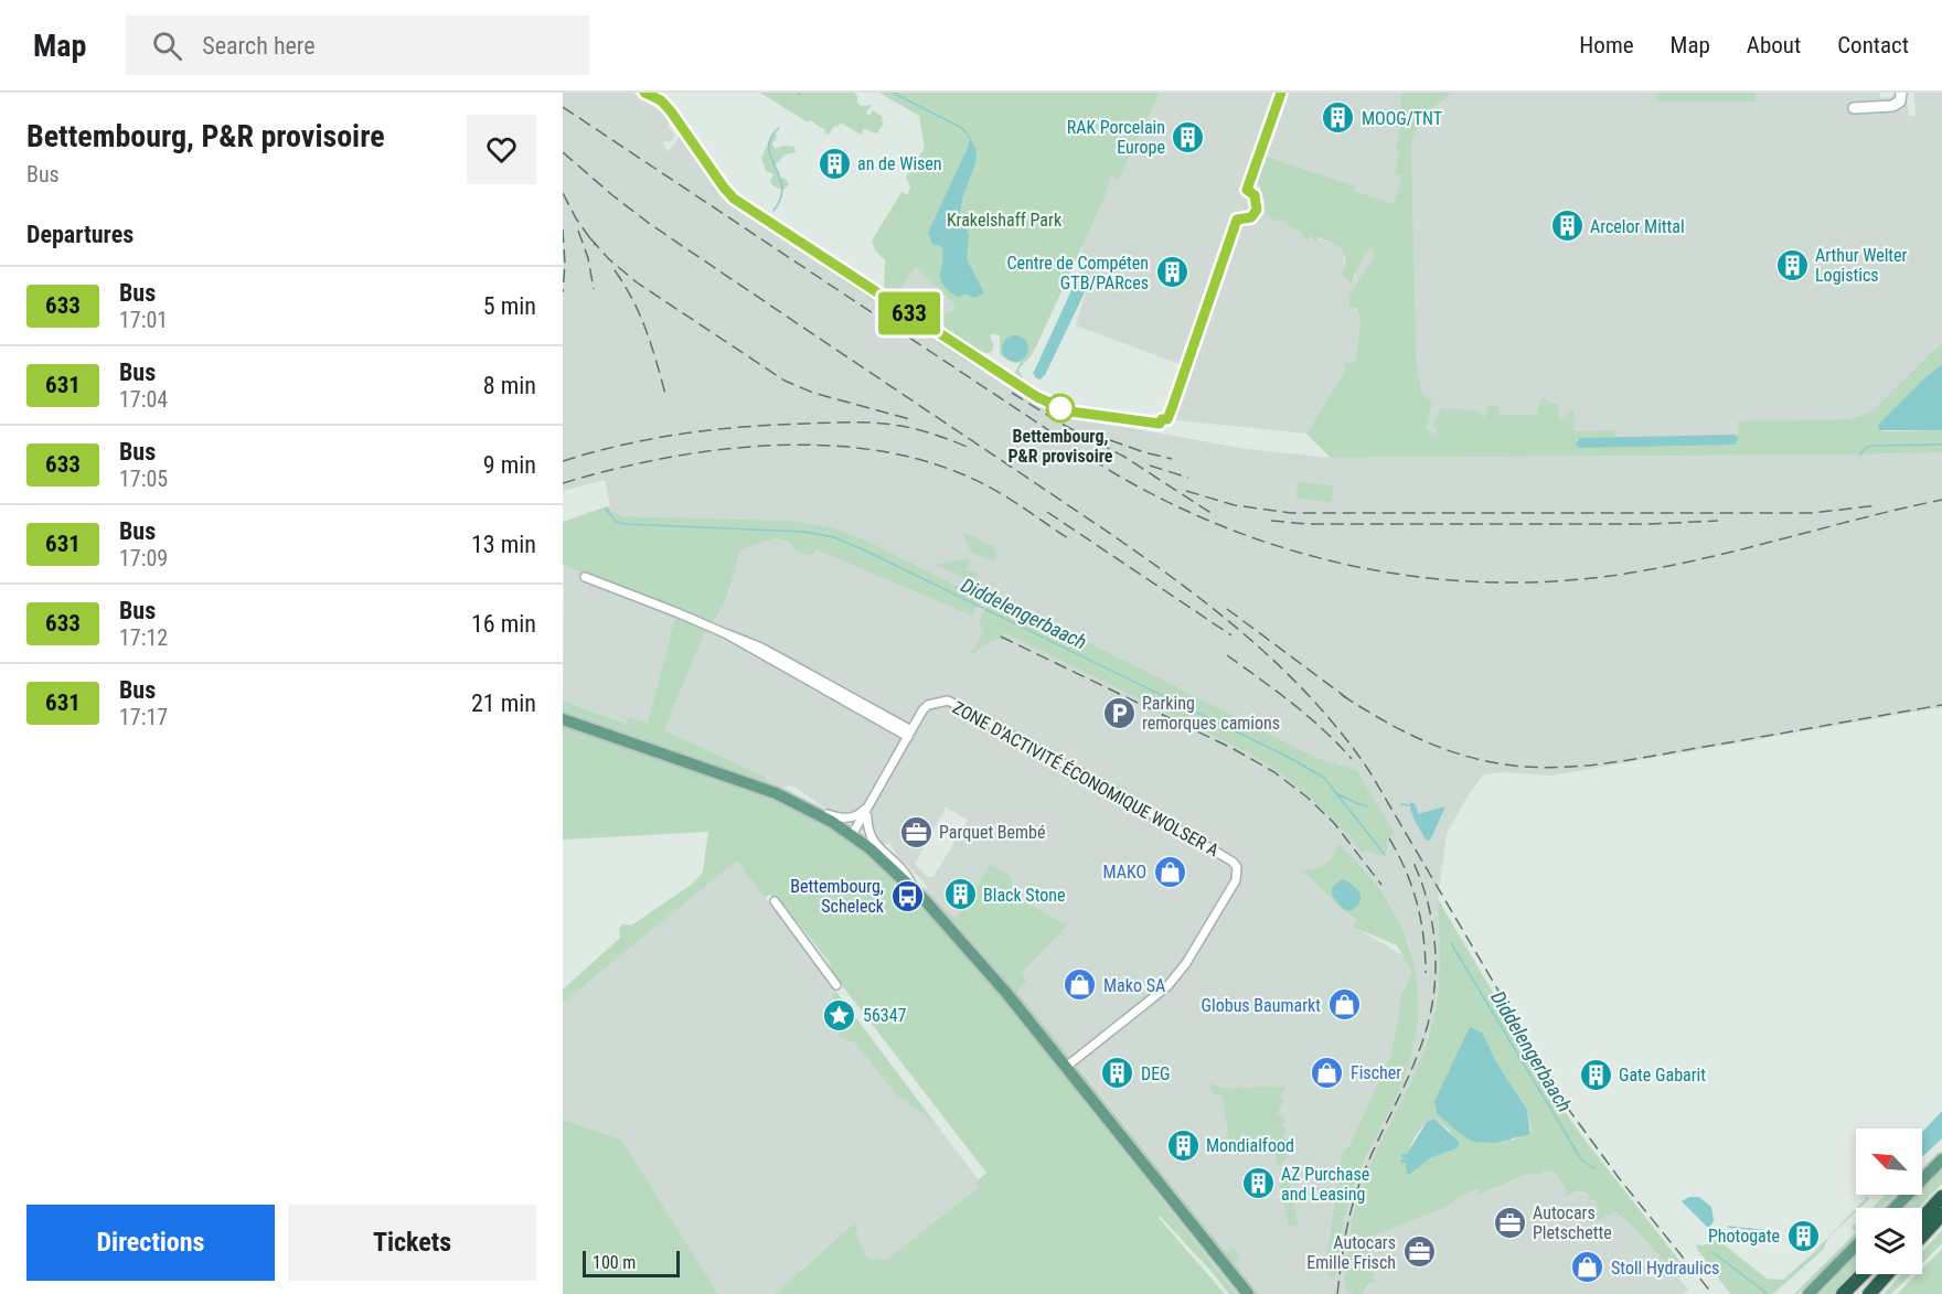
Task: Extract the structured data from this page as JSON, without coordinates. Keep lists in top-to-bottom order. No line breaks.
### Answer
{"streets":{"street":["ZONE D'ACTIVITÉ ÉCONOMIQUE WOLSER A"]},"water":["Diddelengerbaach"],"parks":["Krakelshaff Park"],"places":{"building":["MOOG/TNT","RAK Porcelain Europe","an de Wisen","Arcelor Mittal","Arthur Welter Logistics","Centre de Compéten GTB/PARces","Black Stone","DEG","Gate Gabarit","Mondialfood","AZ Purchase and Leasing","Photogate"],"other":["Bettembourg, P&R provisoire"],"parking":["Parking remorques camions"],"office":["Parquet Bembé","Autocars Pletschette","Autocars Emille Frisch"],"shop":["MAKO","Mako SA","Globus Baumarkt","Fischer","Stoll Hydraulics"],"bus stop":["Bettembourg, Scheleck"],"place":["56347"]},"lines":["bus line 633"],"scale_bar":"100 m","north":"top left","page":{"header":"Map","search":"Search here","nav":["Home","Map","About","Contact"],"heading":[["Bettembourg, P&R provisoire","Bus"],"Departures"],"on_map":"633","list":[{"mark":"633","name":"Bus","note":"17:01","value":"5 min"},{"mark":"631","name":"Bus","note":"17:04","value":"8 min"},{"mark":"633","name":"Bus","note":"17:05","value":"9 min"},{"mark":"631","name":"Bus","note":"17:09","value":"13 min"},{"mark":"633","name":"Bus","note":"17:12","value":"16 min"},{"mark":"631","name":"Bus","note":"17:17","value":"21 min"}],"buttons":["Directions","Tickets"],"scale":"100 m"}}
